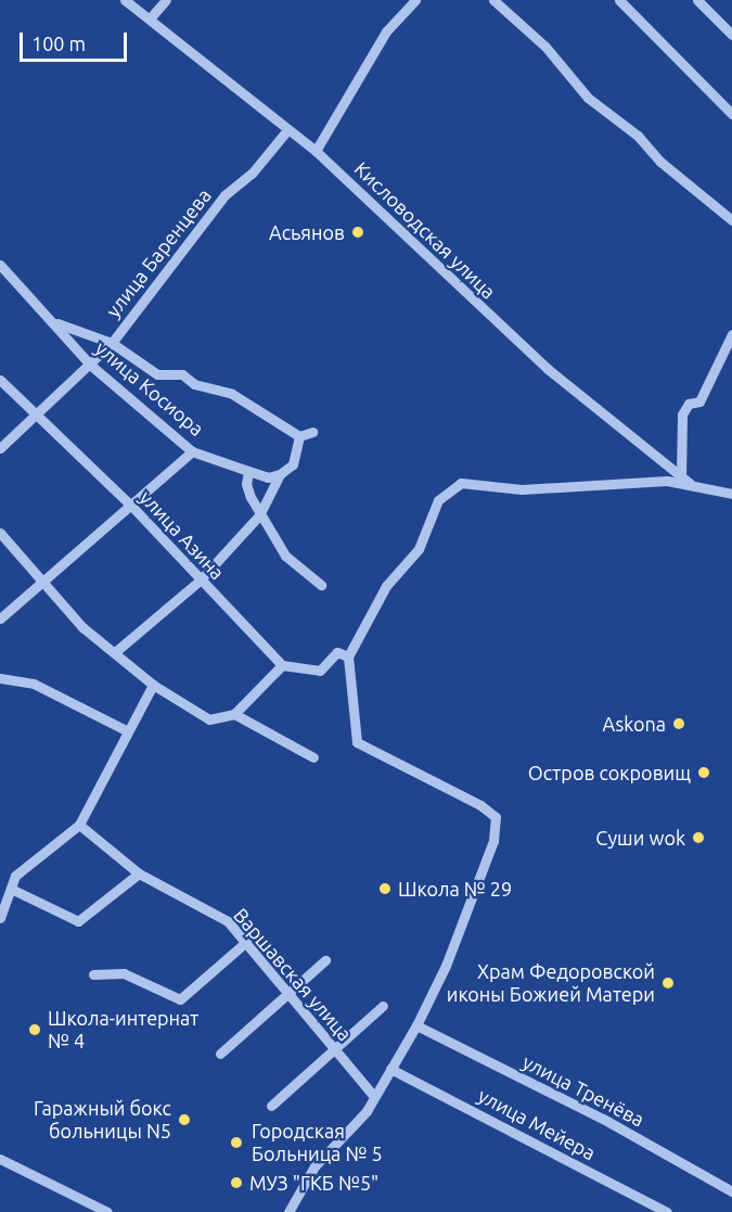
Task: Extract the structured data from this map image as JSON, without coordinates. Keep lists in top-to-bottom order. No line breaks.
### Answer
{"streets":{"street":["Кисловодская улица","улица Баренцева","улица Косиора","улица Азина","Варшавская улица","улица Тренёва","улица Мейера"]},"crossings":[["Кисловодская улица","улица Баренцева"],["улица Баренцева","улица Косиора"],["улица Баренцева","улица Азина"]],"places":["Асьянов","Askona","Остров сокровищ","Суши wok","Школа № 29","Храм Федоровской иконы Божией Матери","Школа-интернат № 4","Гаражный бокс больницы N5","Городская Больница № 5","МУЗ \"ГКБ №5\""],"scale_bar":"100 m"}
